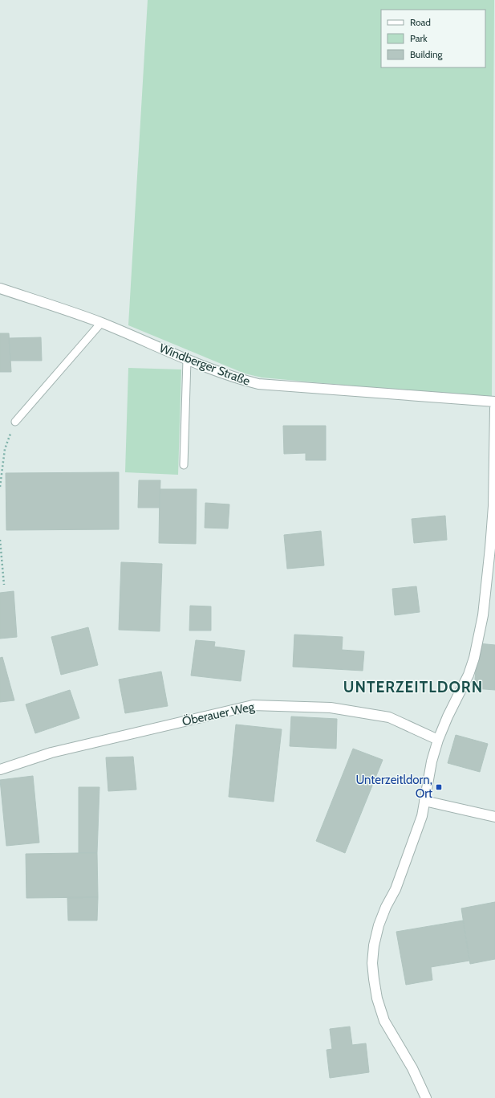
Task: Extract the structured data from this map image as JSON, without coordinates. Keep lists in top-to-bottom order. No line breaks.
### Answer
{"streets":{"street":["Windberger Straße","Öberauer Weg"]},"districts":["UNTERZEITLDORN"],"places":{"transit":["Unterzeitldorn, Ort"]},"legend":["Road","Park","Building"]}
